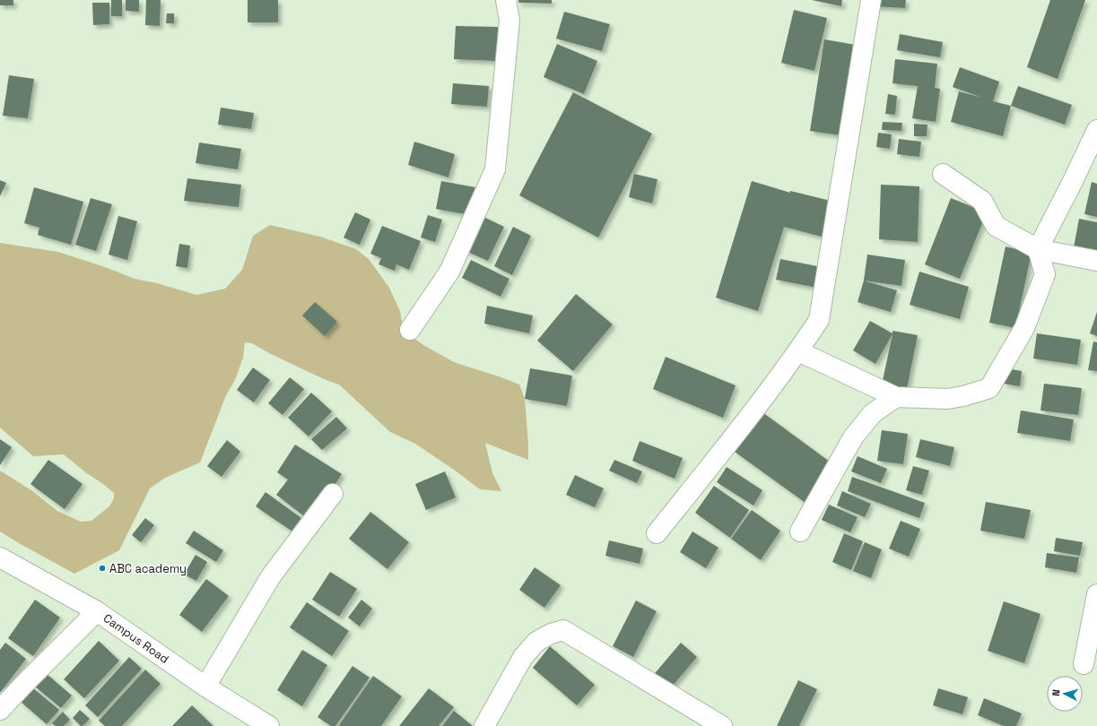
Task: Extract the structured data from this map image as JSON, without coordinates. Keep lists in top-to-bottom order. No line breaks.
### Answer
{"streets":{"street":["Campus Road"]},"places":["ABC academy"],"north":"left"}
